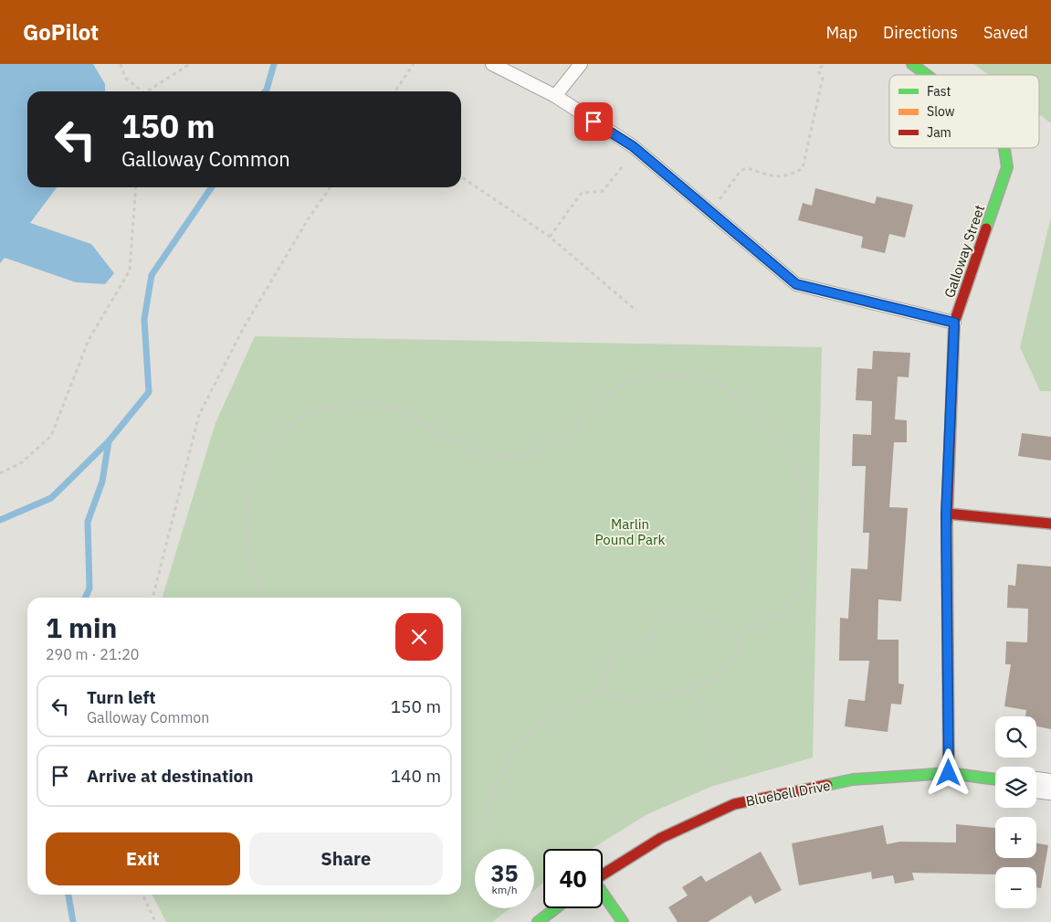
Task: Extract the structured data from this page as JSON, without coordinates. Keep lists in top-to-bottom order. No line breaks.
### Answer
{"streets":{"street":["Galloway Street","Bluebell Drive"]},"crossings":[["Galloway Street","Bluebell Drive"]],"parks":["Marlin Pound Park"],"legend":["Fast","Slow","Jam"],"page":{"header":"GoPilot","nav":["Map","Directions","Saved"],"turn":["150 m","Galloway Common"],"heading":["1 min","290 m · 21:20"],"list":[{"name":"Turn left","note":"Galloway Common","value":"150 m"},{"name":"Arrive at destination","value":"140 m"}],"map_buttons":["+","−"],"buttons":["Exit","Share"],"speed":"35 km/h","limit":"40"}}
